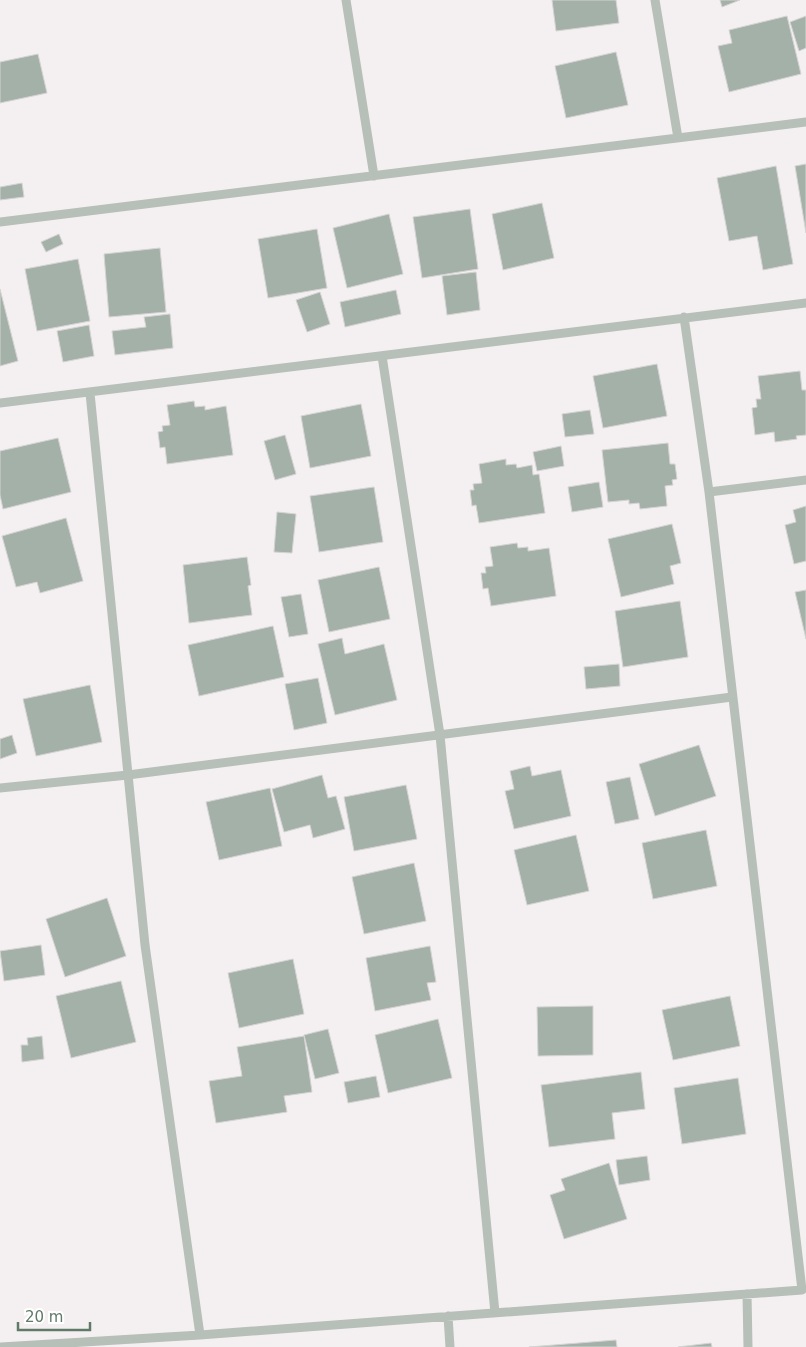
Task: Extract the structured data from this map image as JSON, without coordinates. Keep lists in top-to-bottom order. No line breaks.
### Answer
{"scale_bar":"20 m"}
